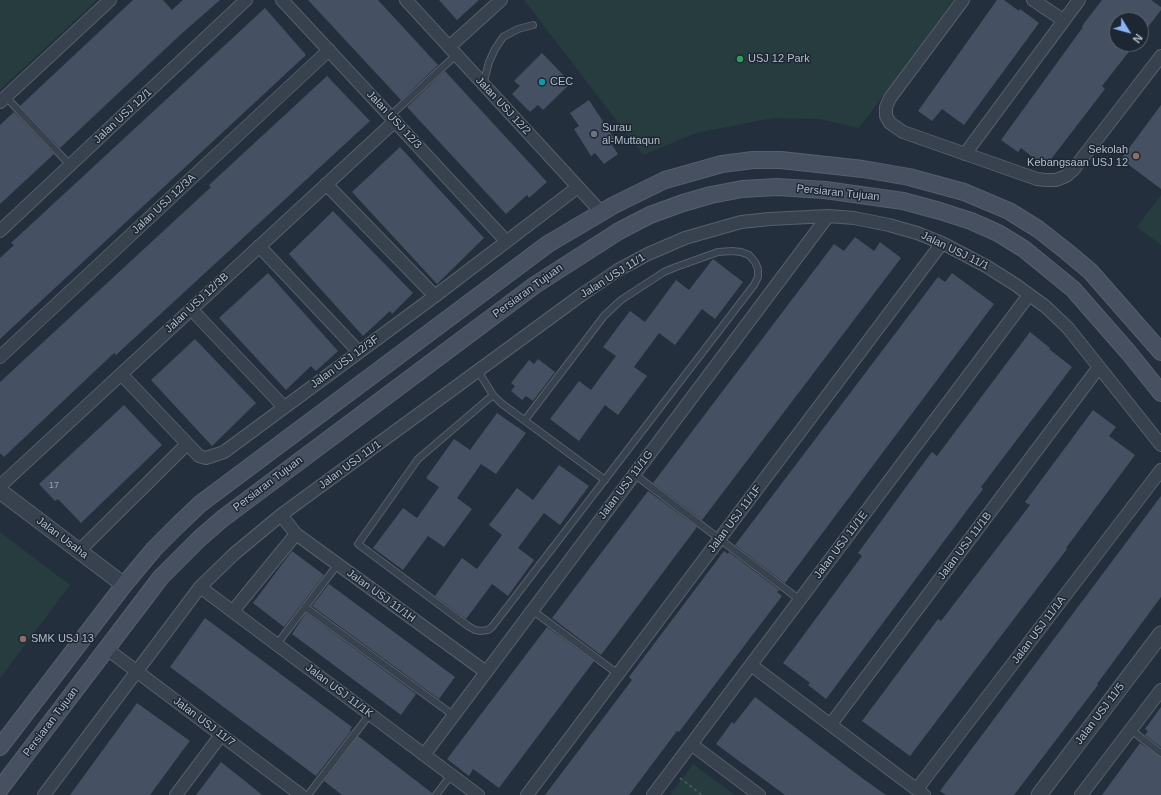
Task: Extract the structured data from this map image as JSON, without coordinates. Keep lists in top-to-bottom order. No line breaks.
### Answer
{"streets":{"main road":["Persiaran Tujuan"],"street":["Jalan USJ 12/2","Jalan USJ 12/1","Jalan USJ 12/3","Jalan USJ 12/3A","Jalan USJ 11/1","Jalan USJ 12/3B","Jalan USJ 12/3F","Jalan USJ 11/1G","Jalan USJ 11/1F","Jalan Usaha","Jalan USJ 11/1E","Jalan USJ 11/1B","Jalan USJ 11/1H","Jalan USJ 11/1A","Jalan USJ 11/1K","Jalan USJ 11/5","Jalan USJ 11/7"]},"crossings":[["Jalan USJ 12/2","Jalan USJ 12/3F"],["Jalan USJ 12/3","Jalan USJ 12/3A"],["Jalan USJ 12/3","Jalan USJ 12/3B"],["Jalan USJ 12/3","Jalan USJ 12/3F"],["Persiaran Tujuan","Jalan USJ 11/7"],["Jalan USJ 11/1","Jalan USJ 11/1G"],["Jalan USJ 11/1","Jalan USJ 11/1F"],["Jalan USJ 11/1","Jalan USJ 11/1E"],["Jalan USJ 11/1","Jalan USJ 11/1B"],["Jalan USJ 11/1","Jalan USJ 11/1H"],["Jalan USJ 11/1","Jalan USJ 11/1K"],["Jalan USJ 11/1","Jalan USJ 11/7"],["Jalan USJ 12/3B","Jalan USJ 12/3F"],["Jalan USJ 11/1G","Jalan USJ 11/1H"],["Jalan USJ 11/1G","Jalan USJ 11/1K"]],"places":["USJ 12 Park","CEC","Surau al-Muttaqun","Sekolah Kebangsaan USJ 12","SMK USJ 13"],"house_numbers":["17"],"north":"bottom right"}
